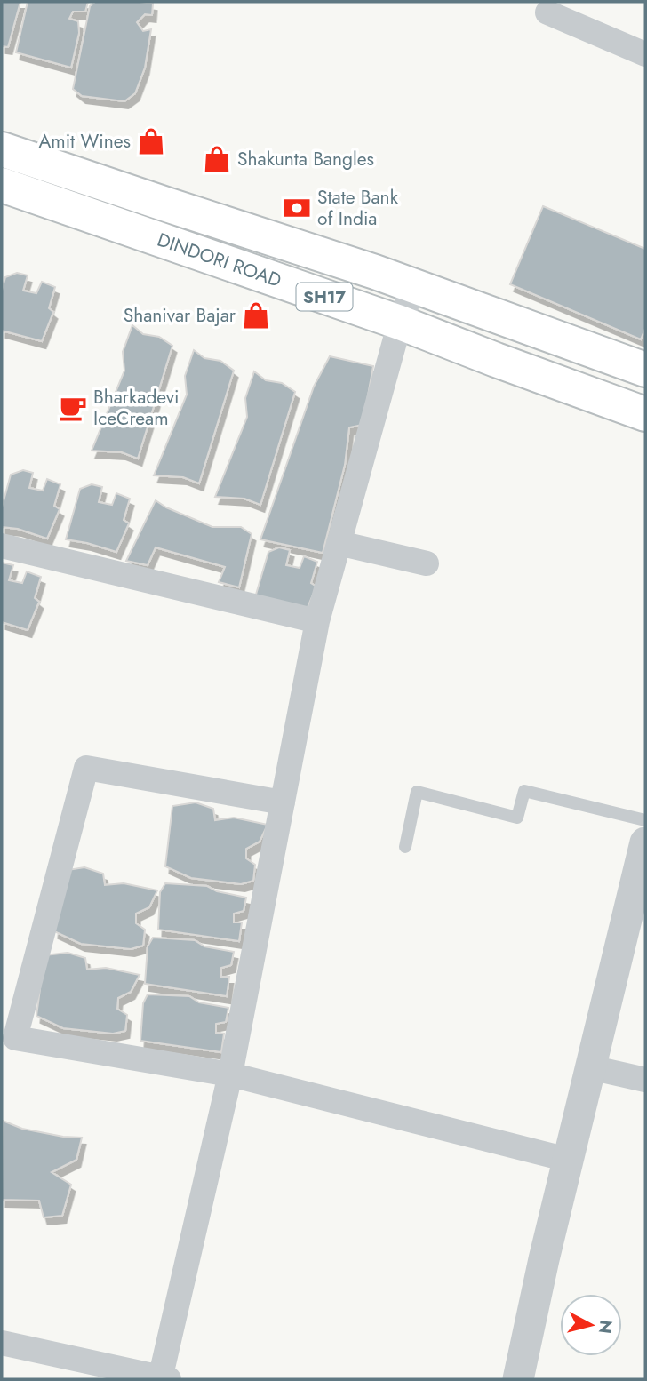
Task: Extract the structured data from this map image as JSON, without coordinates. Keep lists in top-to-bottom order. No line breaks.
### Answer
{"streets":{"main road":["DINDORI ROAD","SH17"]},"places":{"shop":["Amit Wines","Shakunta Bangles","Shanivar Bajar"],"bank":["State Bank of India"],"cafe":["Bharkadevi IceCream"]},"north":"right"}
